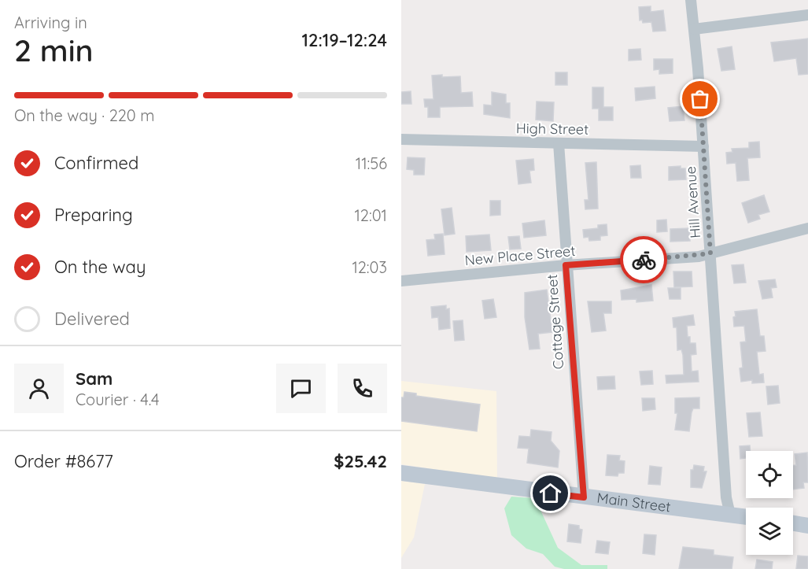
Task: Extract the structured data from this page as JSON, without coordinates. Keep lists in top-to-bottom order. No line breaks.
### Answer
{"streets":{"main road":["Main Street"],"street":["High Street","Hill Avenue","New Place Street","Cottage Street"]},"crossings":[["High Street","Hill Avenue"],["High Street","Cottage Street"],["Hill Avenue","New Place Street"],["Hill Avenue","Main Street"],["New Place Street","Cottage Street"],["Cottage Street","Main Street"]],"page":{"heading":["2 min","Arriving in","12:19–12:24"],"panel":["Sam","Courier · 4.4","Order #8677","$25.42"],"bar":"On the way · 220 m","list":[["Confirmed","11:56"],["Preparing","12:01"],["On the way","12:03"],"Delivered"]}}
